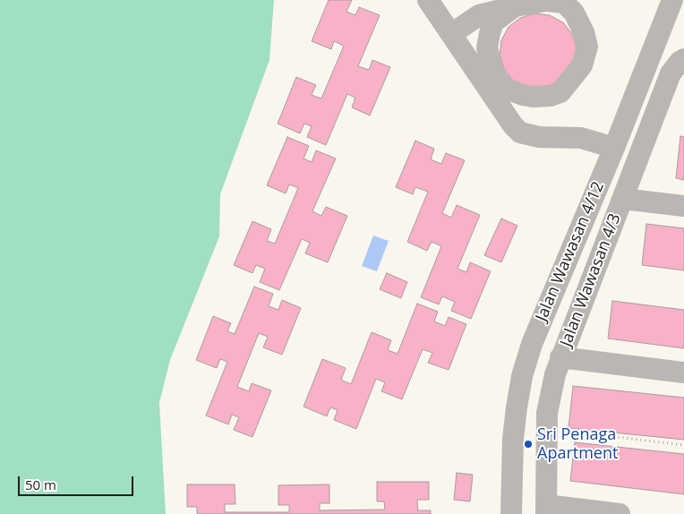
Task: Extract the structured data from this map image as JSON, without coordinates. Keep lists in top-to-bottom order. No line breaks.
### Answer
{"streets":{"street":["Jalan Wawasan 4/12","Jalan Wawasan 4/3"]},"places":["Sri Penaga Apartment"],"scale_bar":"50 m"}
